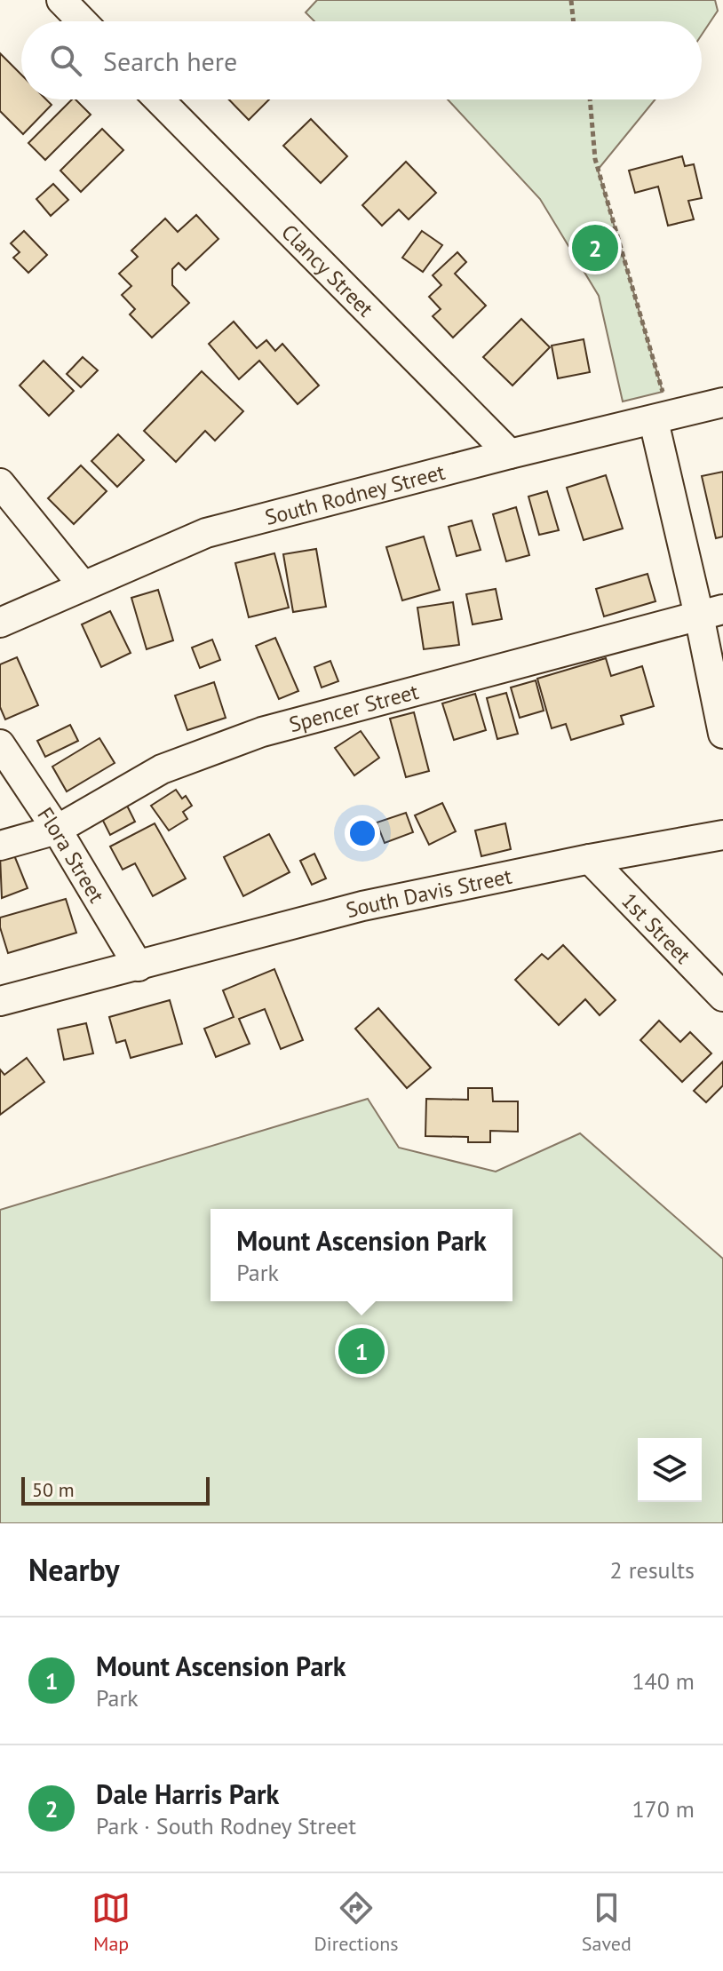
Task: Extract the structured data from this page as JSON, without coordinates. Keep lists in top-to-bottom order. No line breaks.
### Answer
{"streets":{"street":["Clancy Street","South Rodney Street","Spencer Street","Flora Street","South Davis Street","1st Street"]},"crossings":[["Clancy Street","South Rodney Street"],["Spencer Street","Flora Street"],["Flora Street","South Davis Street"],["South Davis Street","1st Street"]],"scale_bar":"50 m","page":{"search":"Search here","pins":["2","1"],"popup":["Mount Ascension Park","Park"],"scale":"50 m","heading":["Nearby","2 results"],"list":[{"mark":"1","name":"Mount Ascension Park","note":"Park","value":"140 m"},{"mark":"2","name":"Dale Harris Park","note":"Park · South Rodney Street","value":"170 m"}],"nav":["Map","Directions","Saved"]}}
